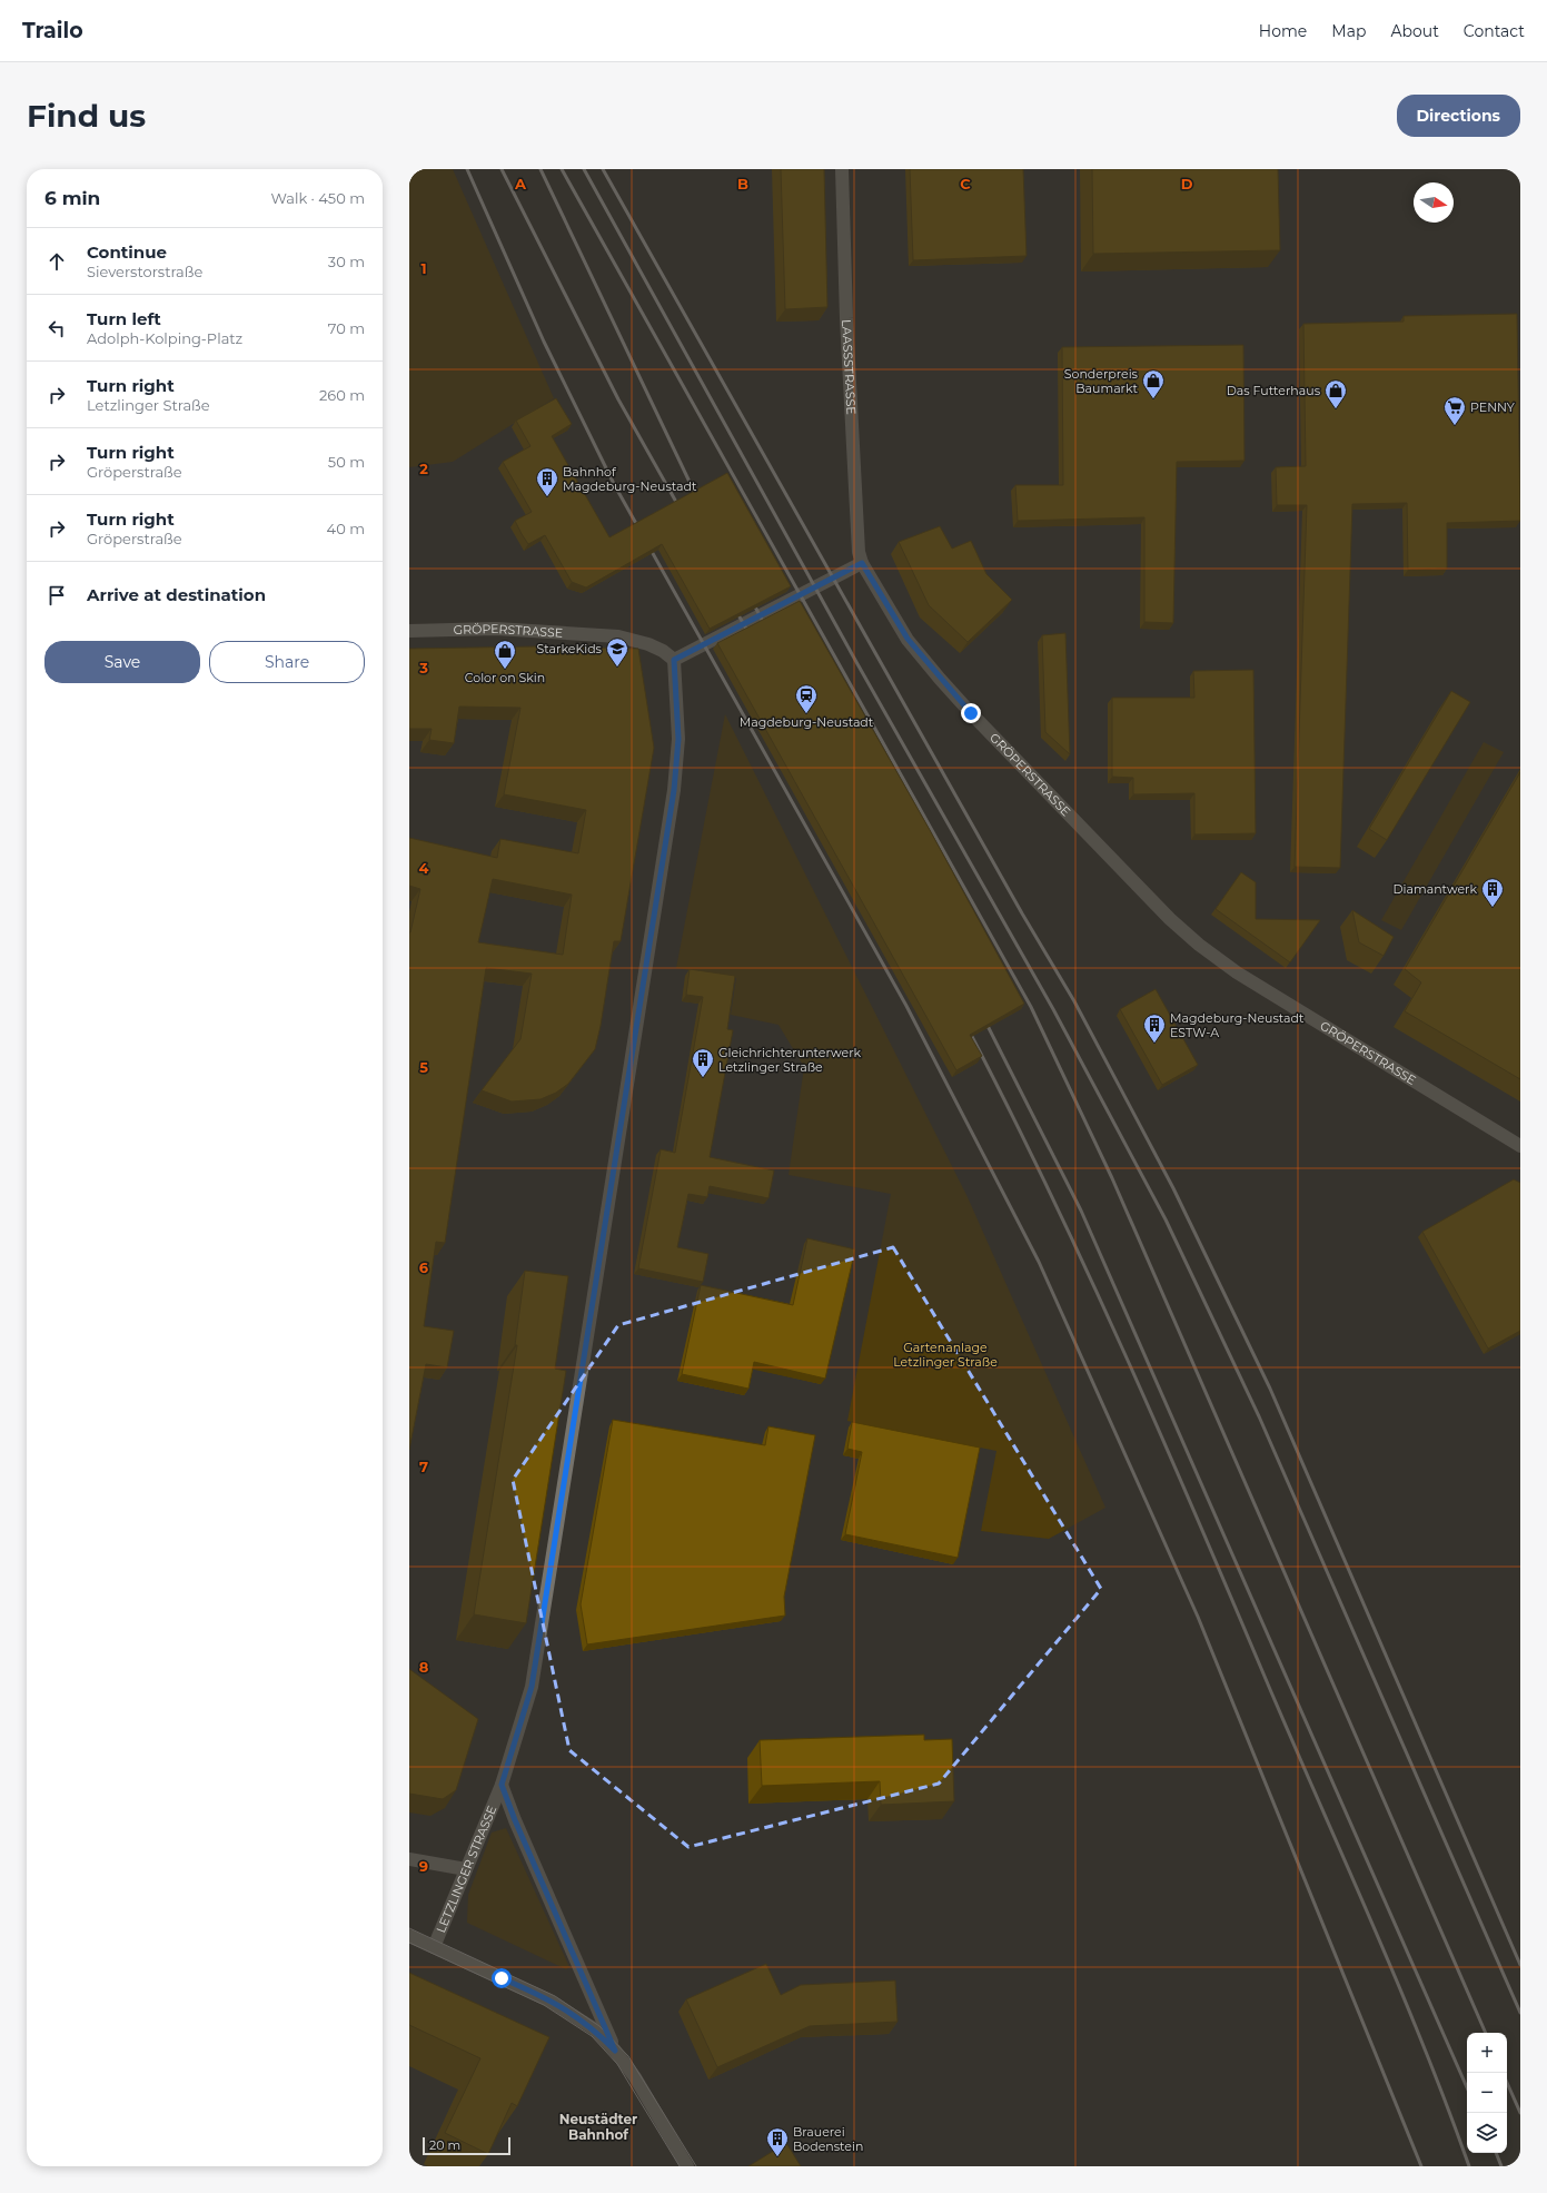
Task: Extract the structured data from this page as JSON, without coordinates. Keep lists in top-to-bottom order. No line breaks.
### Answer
{"streets":{"street":["LAASSSTRASSE","GRÖPERSTRASSE","LETZLINGER STRASSE"]},"crossings":[["LAASSSTRASSE","GRÖPERSTRASSE"],["GRÖPERSTRASSE","LETZLINGER STRASSE"]],"districts":["Neustädter Bahnhof"],"parks":["Gartenanlage Letzlinger Straße"],"places":{"shop":["Sonderpreis Baumarkt","Das Futterhaus","Color on Skin"],"supermarket":["PENNY"],"building":["Bahnhof Magdeburg-Neustadt","Diamantwerk","Magdeburg-Neustadt ESTW-A","Gleichrichterunterwerk Letzlinger Straße","Brauerei Bodenstein"],"school or university":["StarkeKids"],"station":["Magdeburg-Neustadt"]},"scale_bar":"20 m","north":"right","page":{"header":"Trailo","nav":["Home","Map","About","Contact"],"buttons":["Directions",["Save","Share"]],"title":"Find us","heading":["6 min","Walk · 450 m"],"list":[["Continue","Sieverstorstraße","30 m"],["Turn left","Adolph-Kolping-Platz","70 m"],["Turn right","Letzlinger Straße","260 m"],["Turn right","Gröperstraße","50 m"],["Turn right","Gröperstraße","40 m"],"Arrive at destination"],"map_buttons":["+","−"],"scale":"20 m"},"grid":{"columns":["A","B","C","D"],"rows":["1","2","3","4","5","6","7","8","9"]}}
